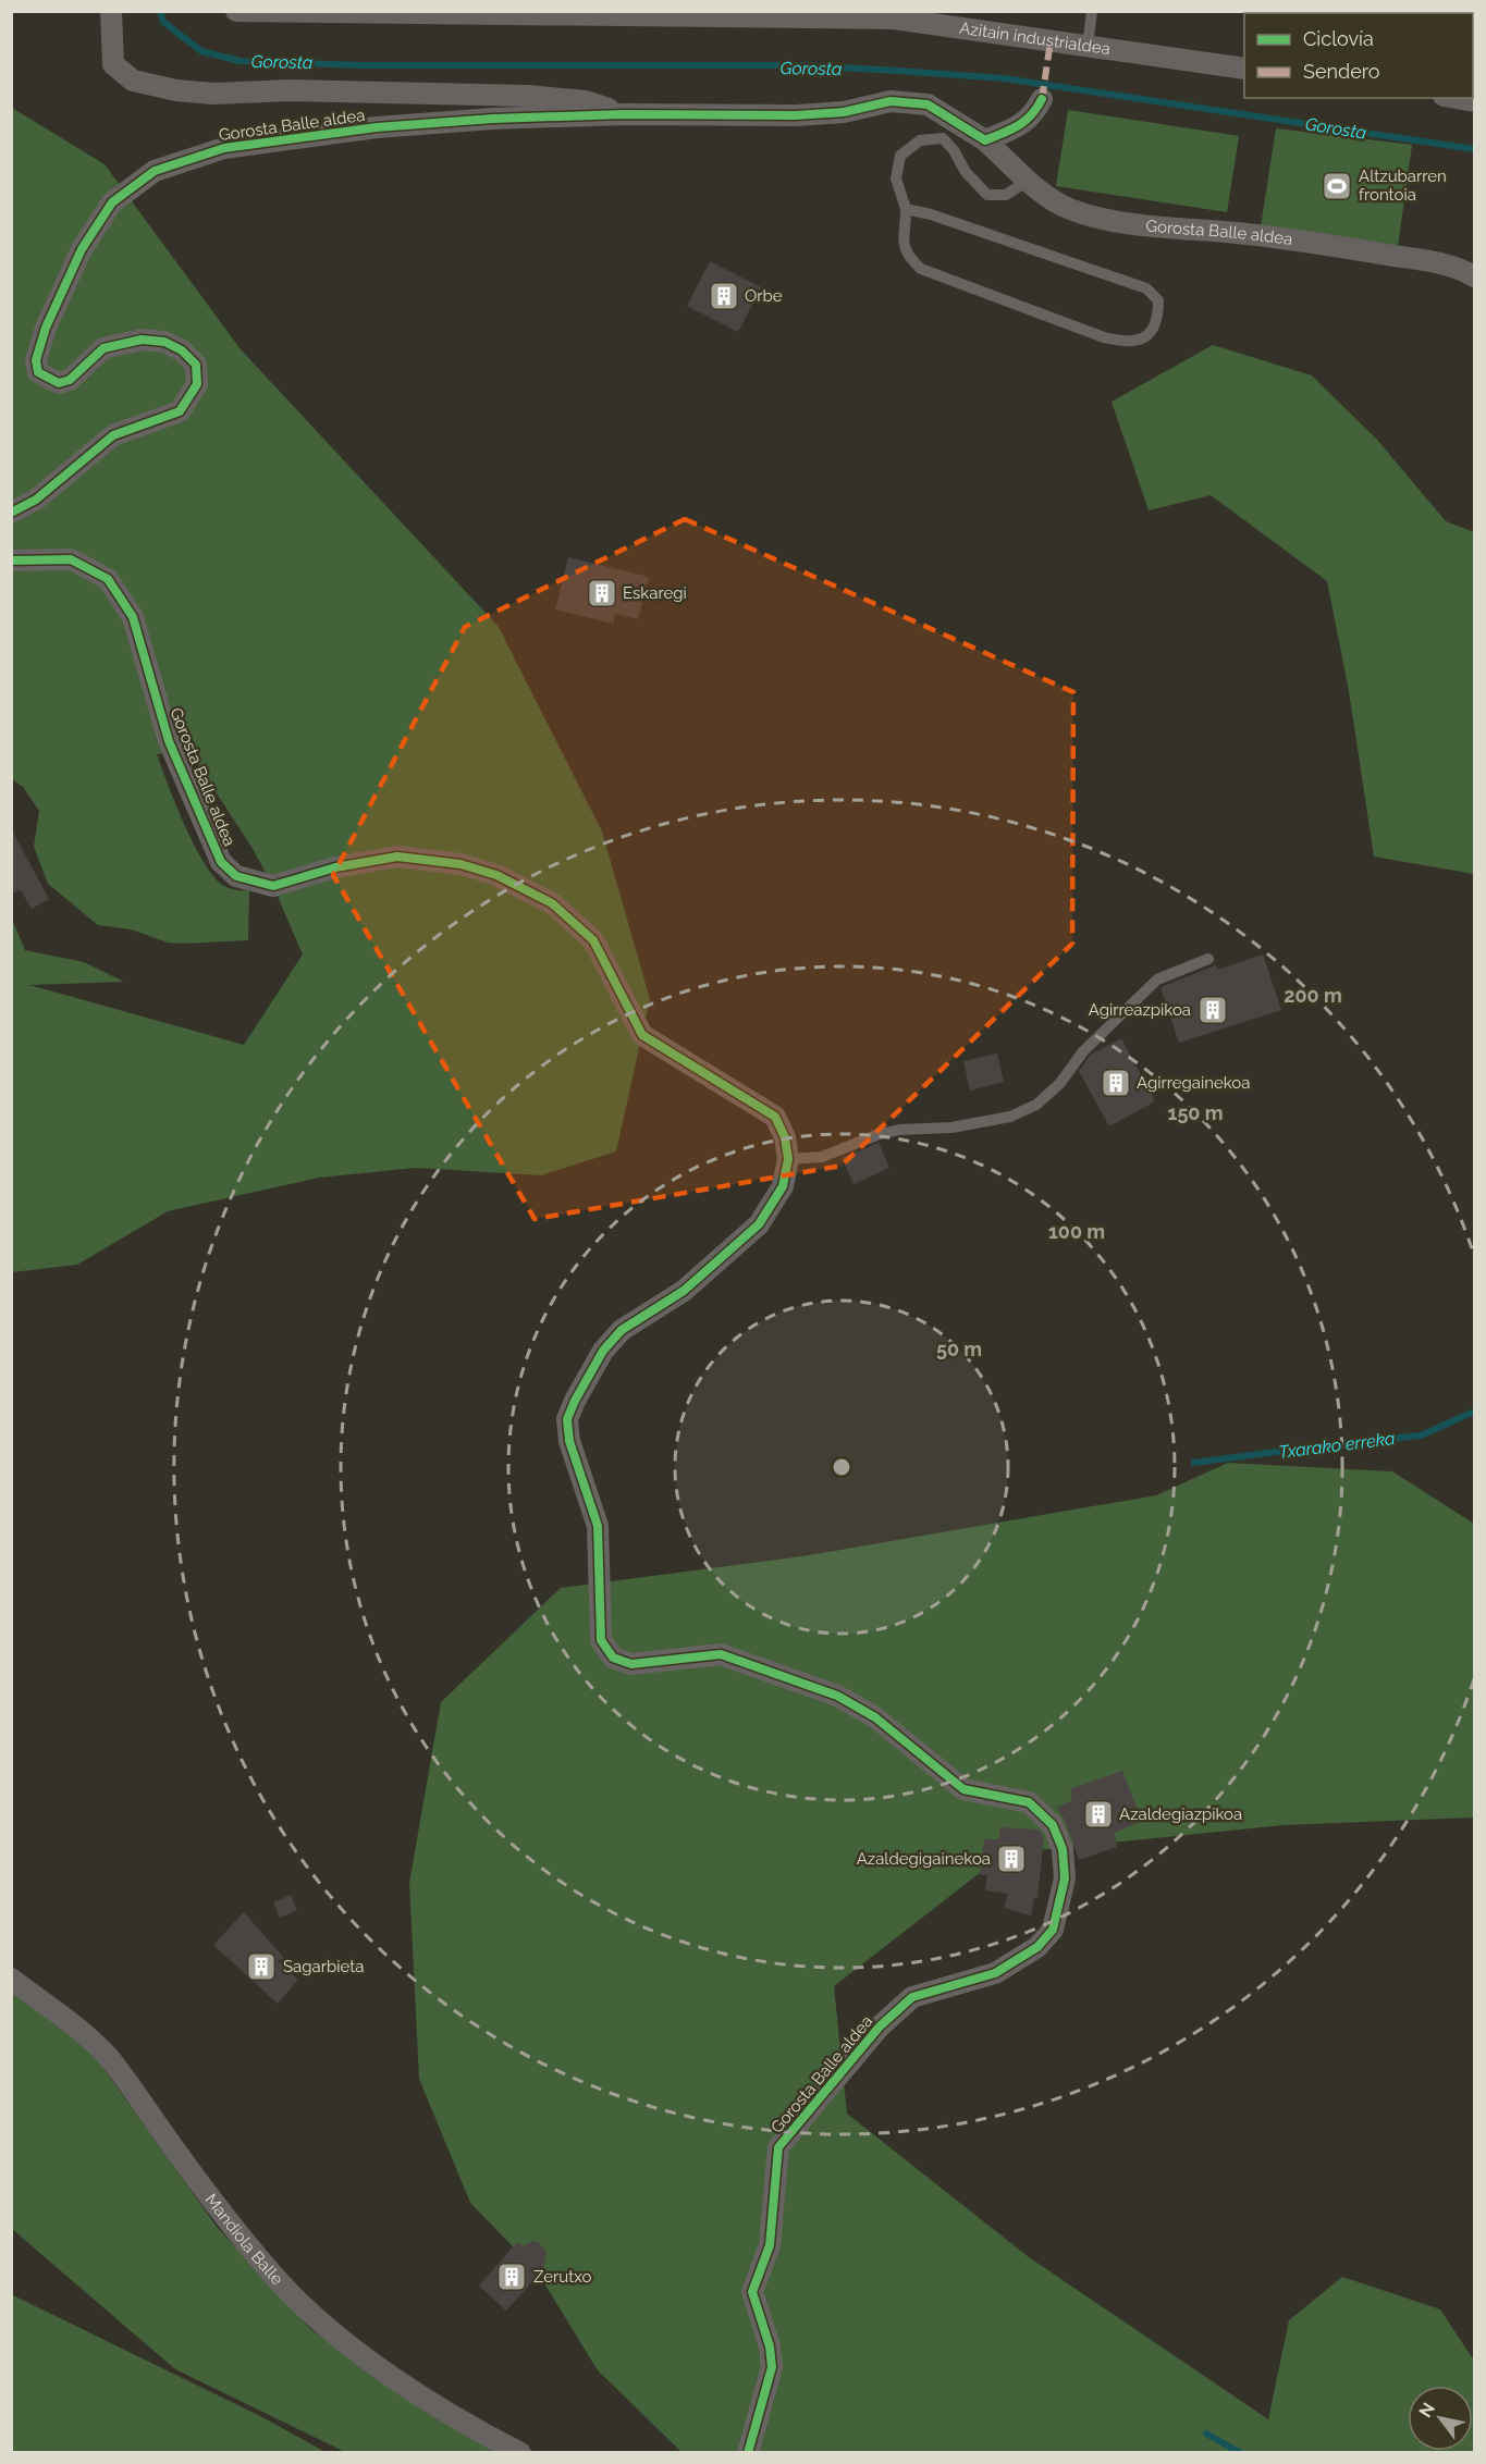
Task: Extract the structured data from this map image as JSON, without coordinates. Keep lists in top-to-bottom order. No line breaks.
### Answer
{"streets":{"street":["Azitain industrialdea","Gorosta Balle aldea","Mandiola Balle"]},"water":["Gorosta","Txarako erreka"],"places":{"sports":["Altzubarren frontoia"],"building":["Orbe","Eskaregi","Agirreazpikoa","Agirregainekoa","Azaldegiazpikoa","Azaldegigainekoa","Sagarbieta","Zerutxo"]},"legend":["Ciclovía","Sendero"],"north":"top left","rings":["200 m","150 m","100 m","50 m"]}
